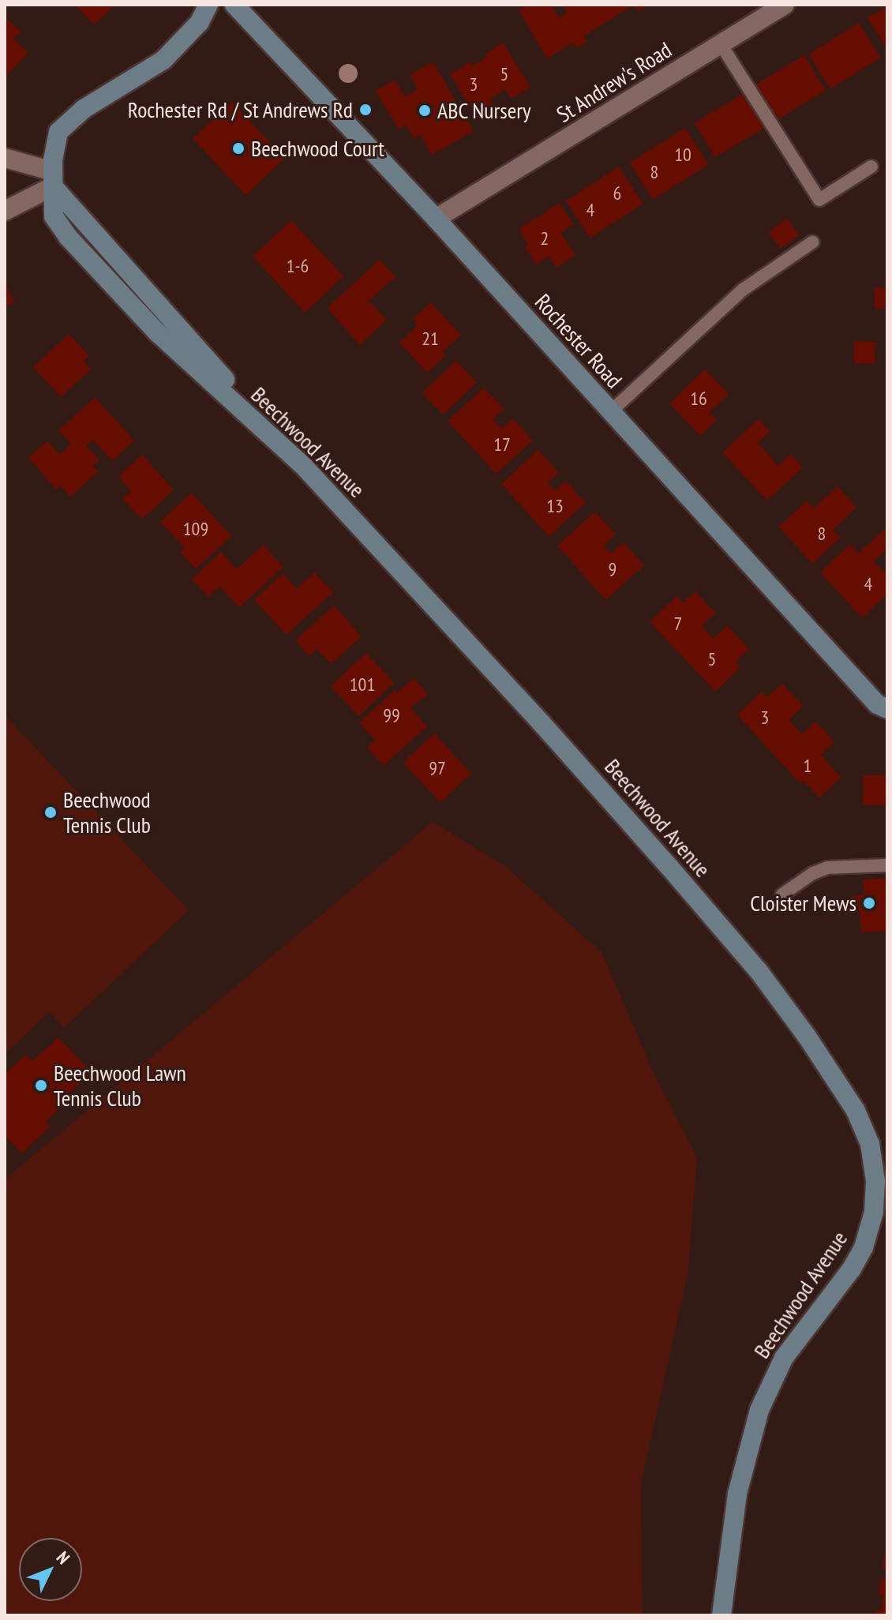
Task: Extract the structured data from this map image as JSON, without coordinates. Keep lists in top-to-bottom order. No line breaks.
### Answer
{"streets":{"street":["St Andrew's Road","Rochester Road","Beechwood Avenue"]},"crossings":[["St Andrew's Road","Rochester Road"]],"places":["Rochester Rd / St Andrews Rd","ABC Nursery","Beechwood Court","Beechwood Tennis Club","Cloister Mews","Beechwood Lawn Tennis Club"],"house_numbers":["5","3","10","8","6","4","2","1-6","21","16","17","13","109","8","9","4","7","5","101","99","3","1","97"],"north":"top right"}
